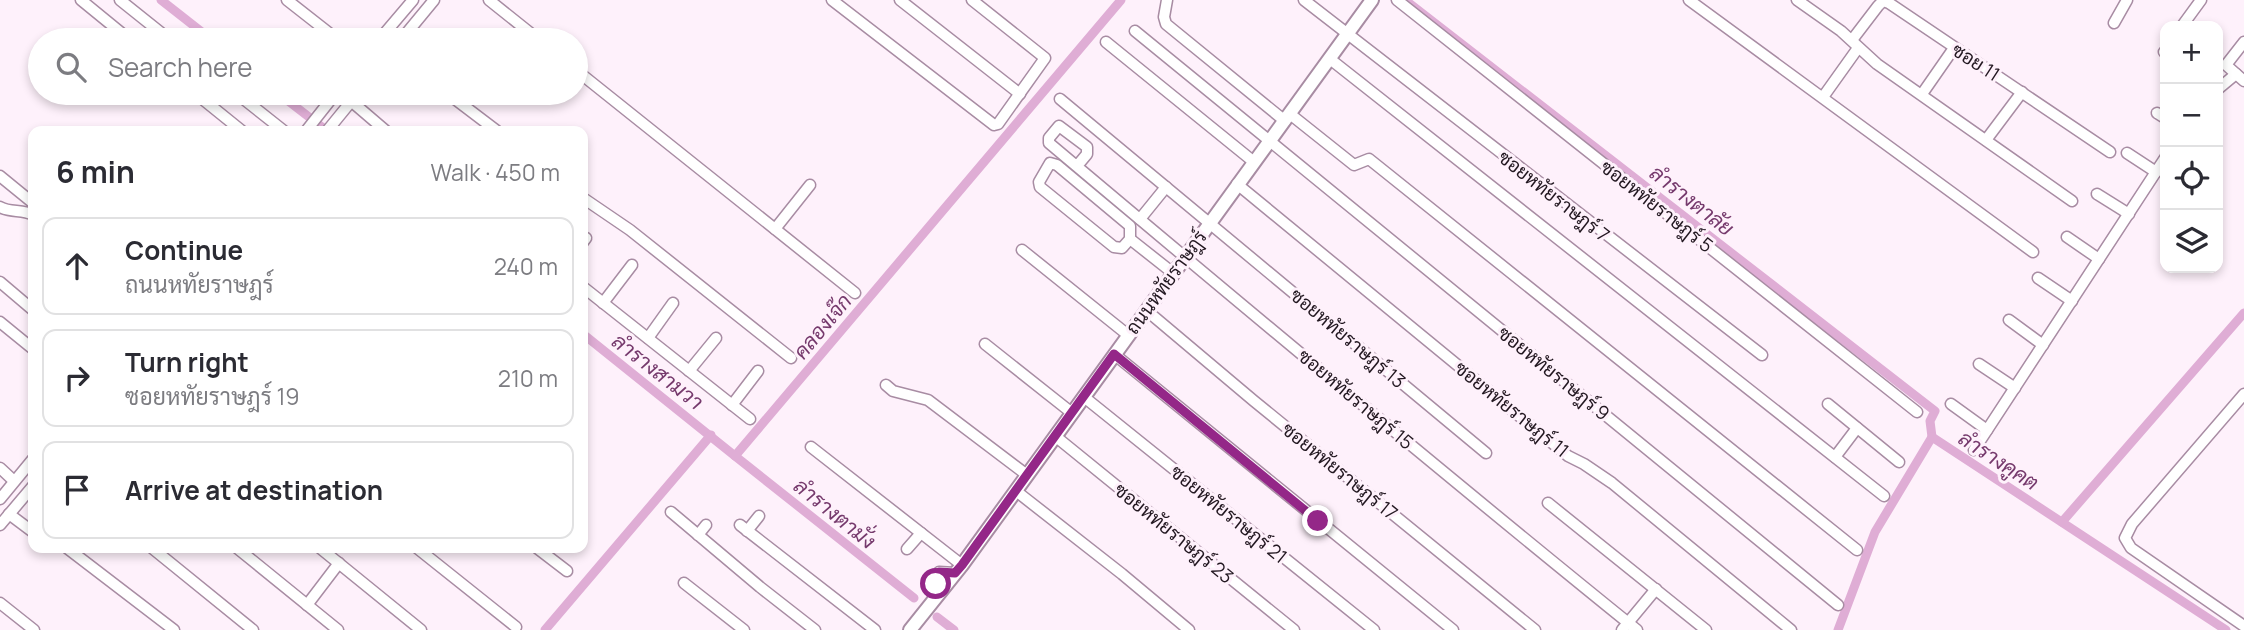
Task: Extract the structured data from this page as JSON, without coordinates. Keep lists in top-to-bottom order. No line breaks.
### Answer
{"streets":{"main road":["ถนนหทัยราษฎร์"],"street":["ซอย 11","ซอยหทัยราษฎร์ 7","ซอยหทัยราษฎร์ 5","ซอยหทัยราษฎร์ 13","ซอยหทัยราษฎร์ 9","ซอยหทัยราษฎร์ 15","ซอยหทัยราษฎร์ 11","ซอยหทัยราษฎร์ 17","ซอยหทัยราษฎร์ 21","ซอยหทัยราษฎร์ 23"]},"crossings":[["ซอยหทัยราษฎร์ 7","ถนนหทัยราษฎร์"],["ถนนหทัยราษฎร์","ซอยหทัยราษฎร์ 13"],["ถนนหทัยราษฎร์","ซอยหทัยราษฎร์ 9"],["ถนนหทัยราษฎร์","ซอยหทัยราษฎร์ 15"],["ถนนหทัยราษฎร์","ซอยหทัยราษฎร์ 11"],["ถนนหทัยราษฎร์","ซอยหทัยราษฎร์ 17"],["ถนนหทัยราษฎร์","ซอยหทัยราษฎร์ 21"],["ถนนหทัยราษฎร์","ซอยหทัยราษฎร์ 23"]],"water":["ลำรางตาลัย","คลองเจ๊ก","ลำรางสามวา","ลำรางคูคต","ลำรางตามั่ง"],"page":{"map_buttons":["+","−"],"search":"Search here","heading":["6 min","Walk · 450 m"],"list":[["Continue","ถนนหทัยราษฎร์","240 m"],["Turn right","ซอยหทัยราษฎร์ 19","210 m"],"Arrive at destination"]}}
